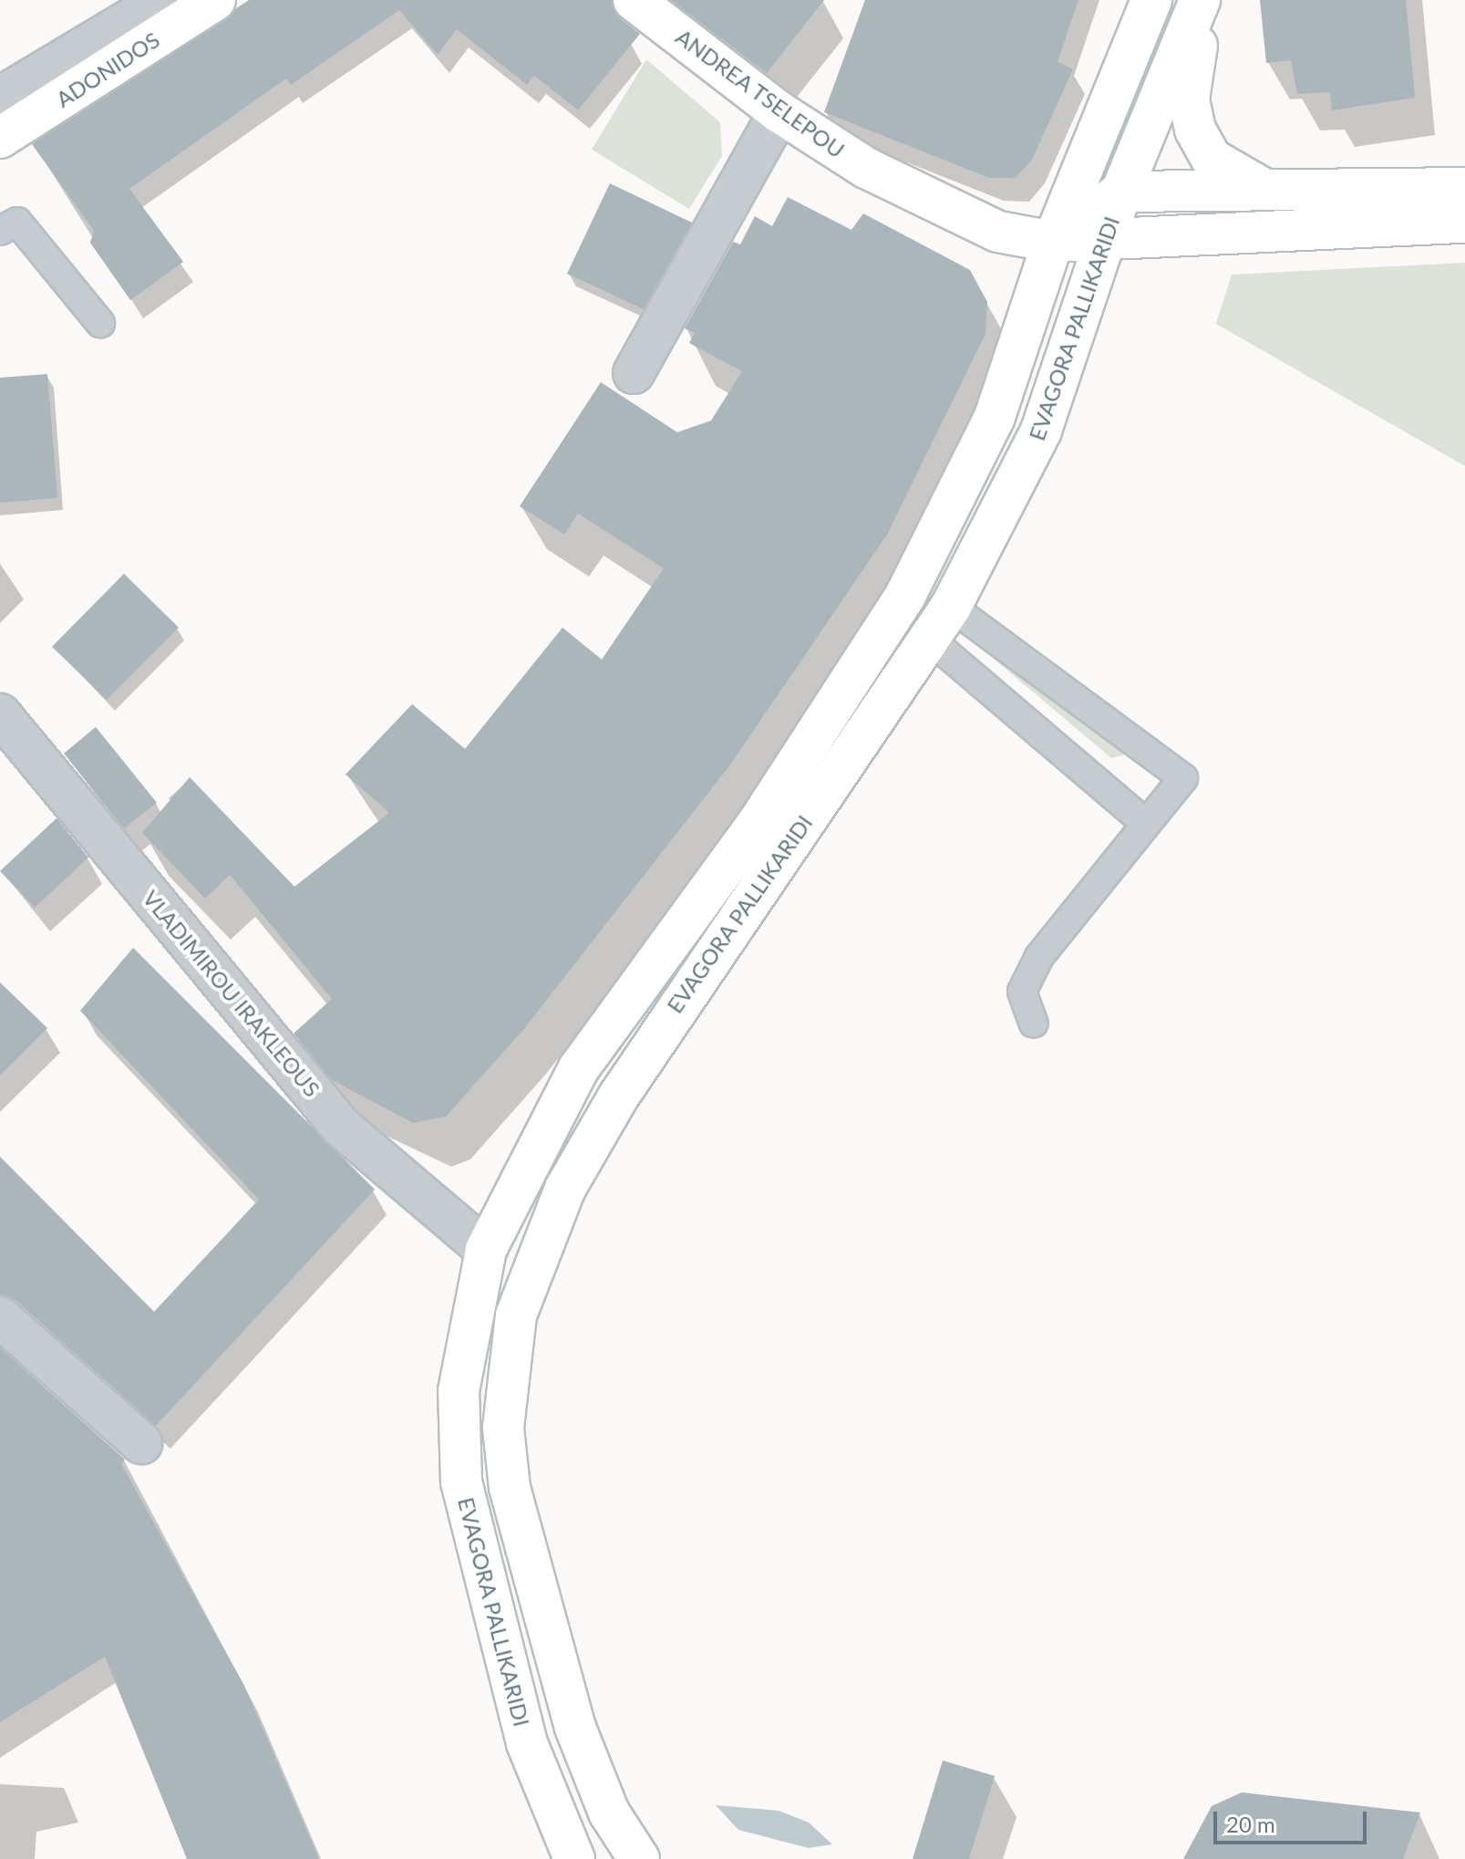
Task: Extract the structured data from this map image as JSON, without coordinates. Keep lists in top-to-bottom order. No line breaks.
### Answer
{"streets":{"main road":["ADONIDOS","ANDREA TSELEPOU","EVAGORA PALLIKARIDI"],"street":["VLADIMIROU IRAKLEOUS"]},"crossings":[["ANDREA TSELEPOU","EVAGORA PALLIKARIDI"],["EVAGORA PALLIKARIDI","VLADIMIROU IRAKLEOUS"]],"scale_bar":"20 m"}
